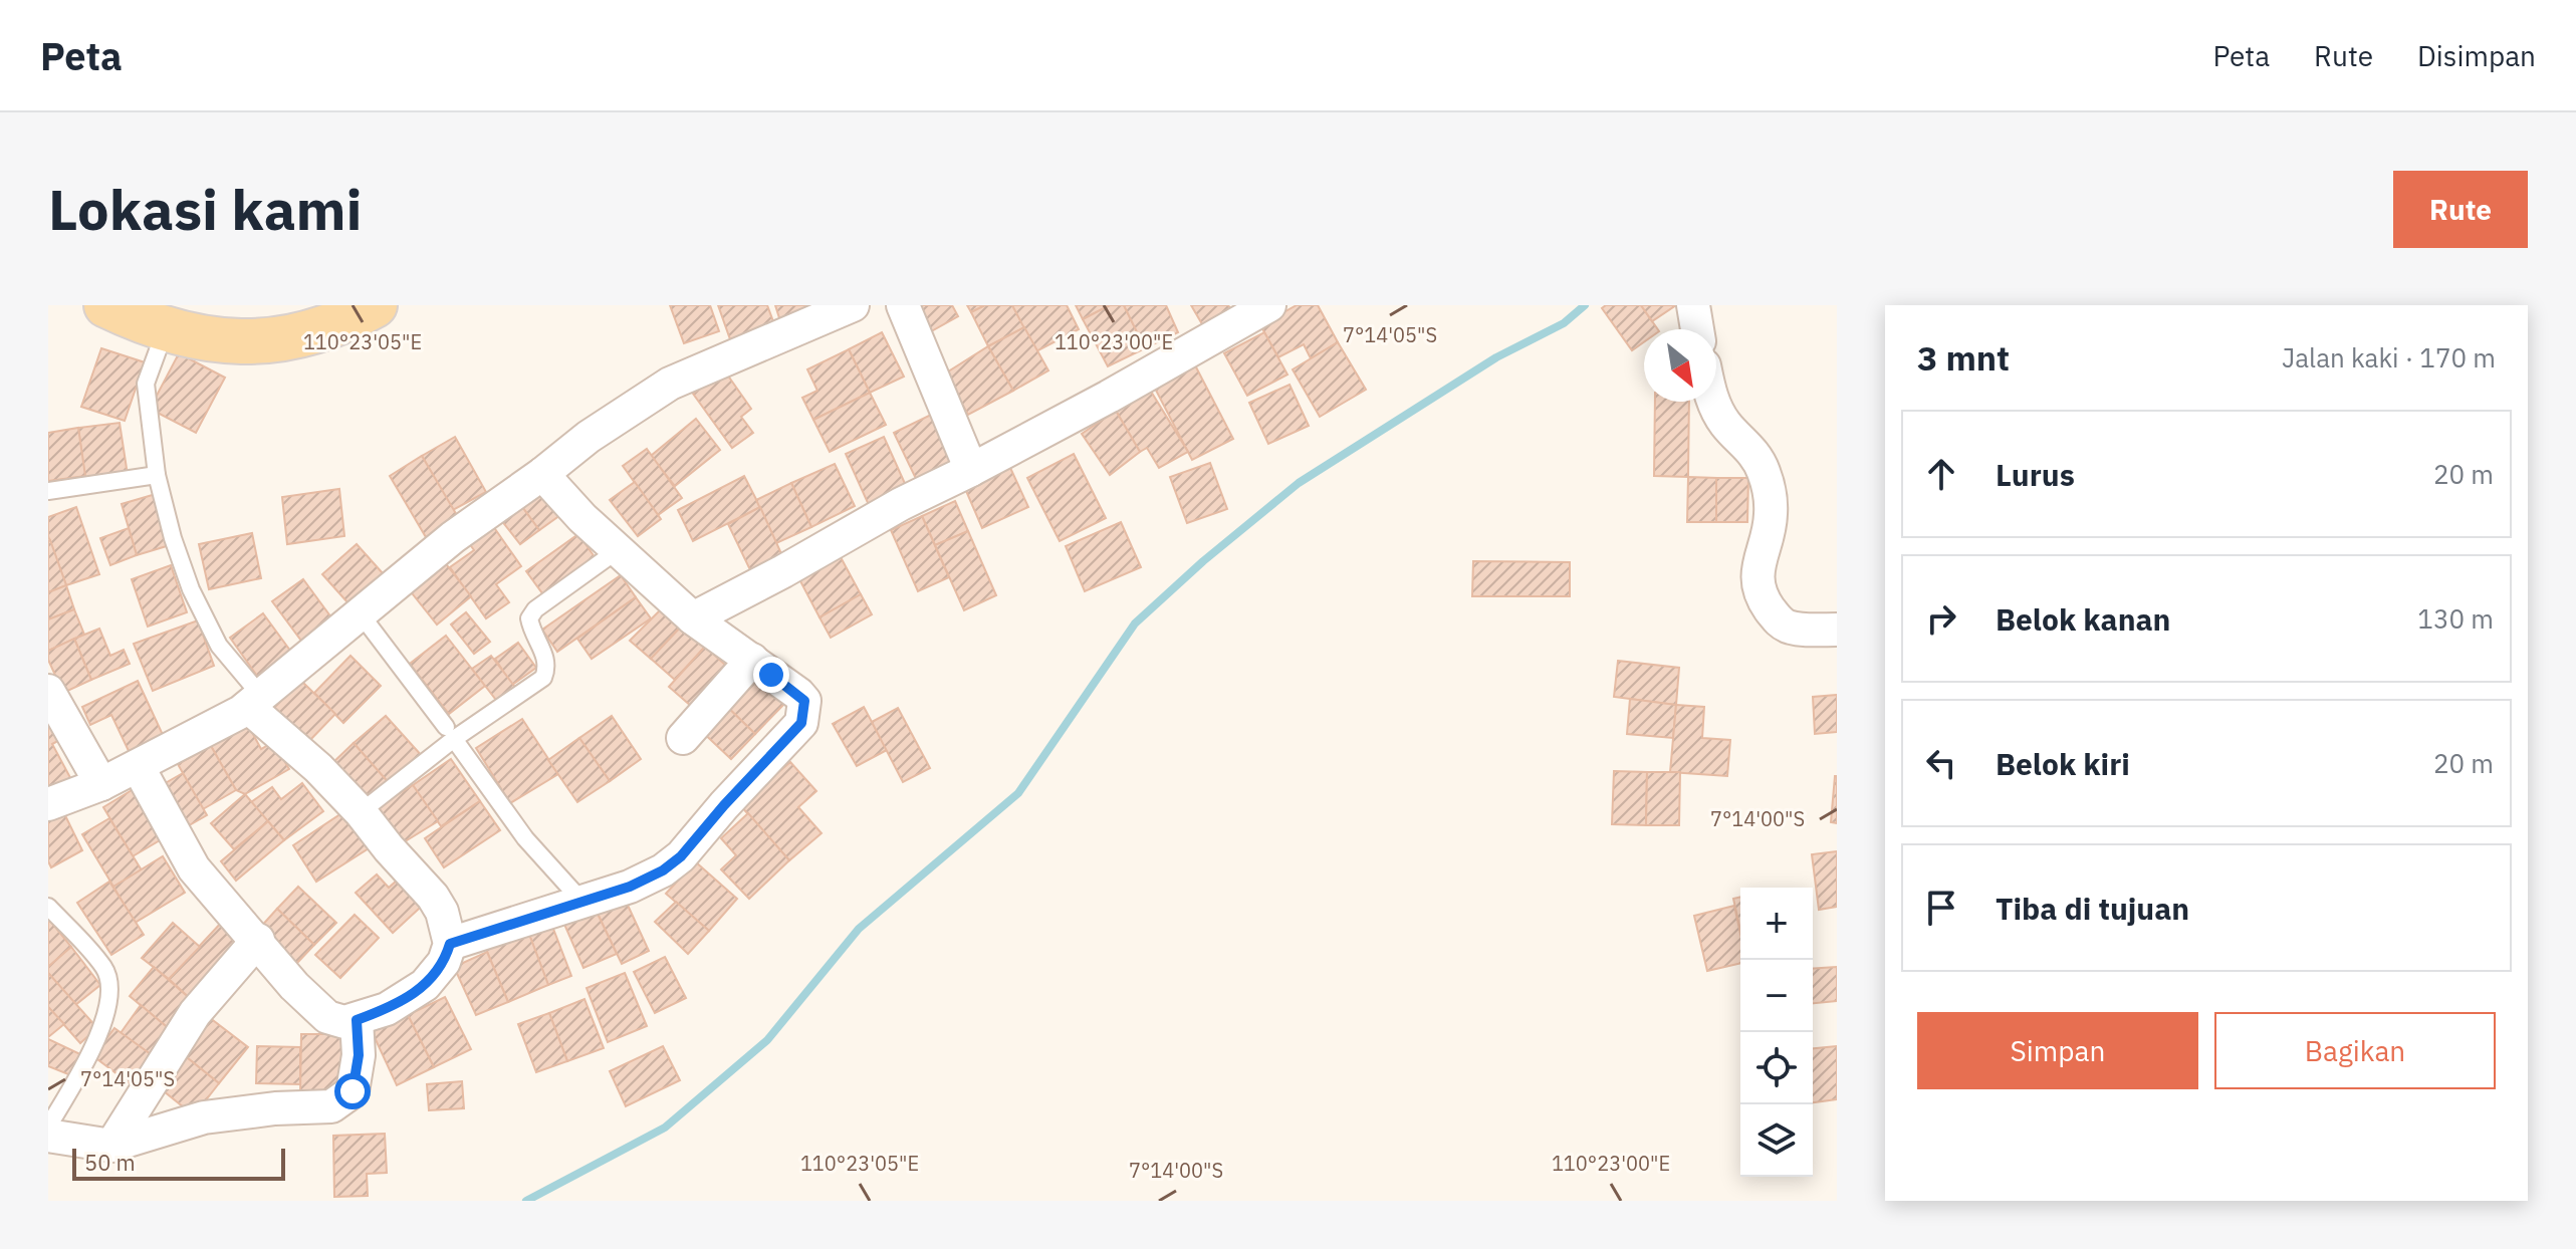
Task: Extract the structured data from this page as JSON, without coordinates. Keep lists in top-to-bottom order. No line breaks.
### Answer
{"scale_bar":"50 m","north":"bottom right","page":{"header":"Peta","nav":["Peta","Rute","Disimpan"],"buttons":["Rute",["Simpan","Bagikan"]],"title":"Lokasi kami","heading":["3 mnt","Jalan kaki · 170 m"],"list":[["Lurus","20 m"],["Belok kanan","130 m"],["Belok kiri","20 m"],"Tiba di tujuan"],"map_buttons":["+","−"],"scale":"50 m"},"coordinates":["7°14'05\"S","110°23'00\"E","110°23'05\"E","7°14'00\"S"]}
